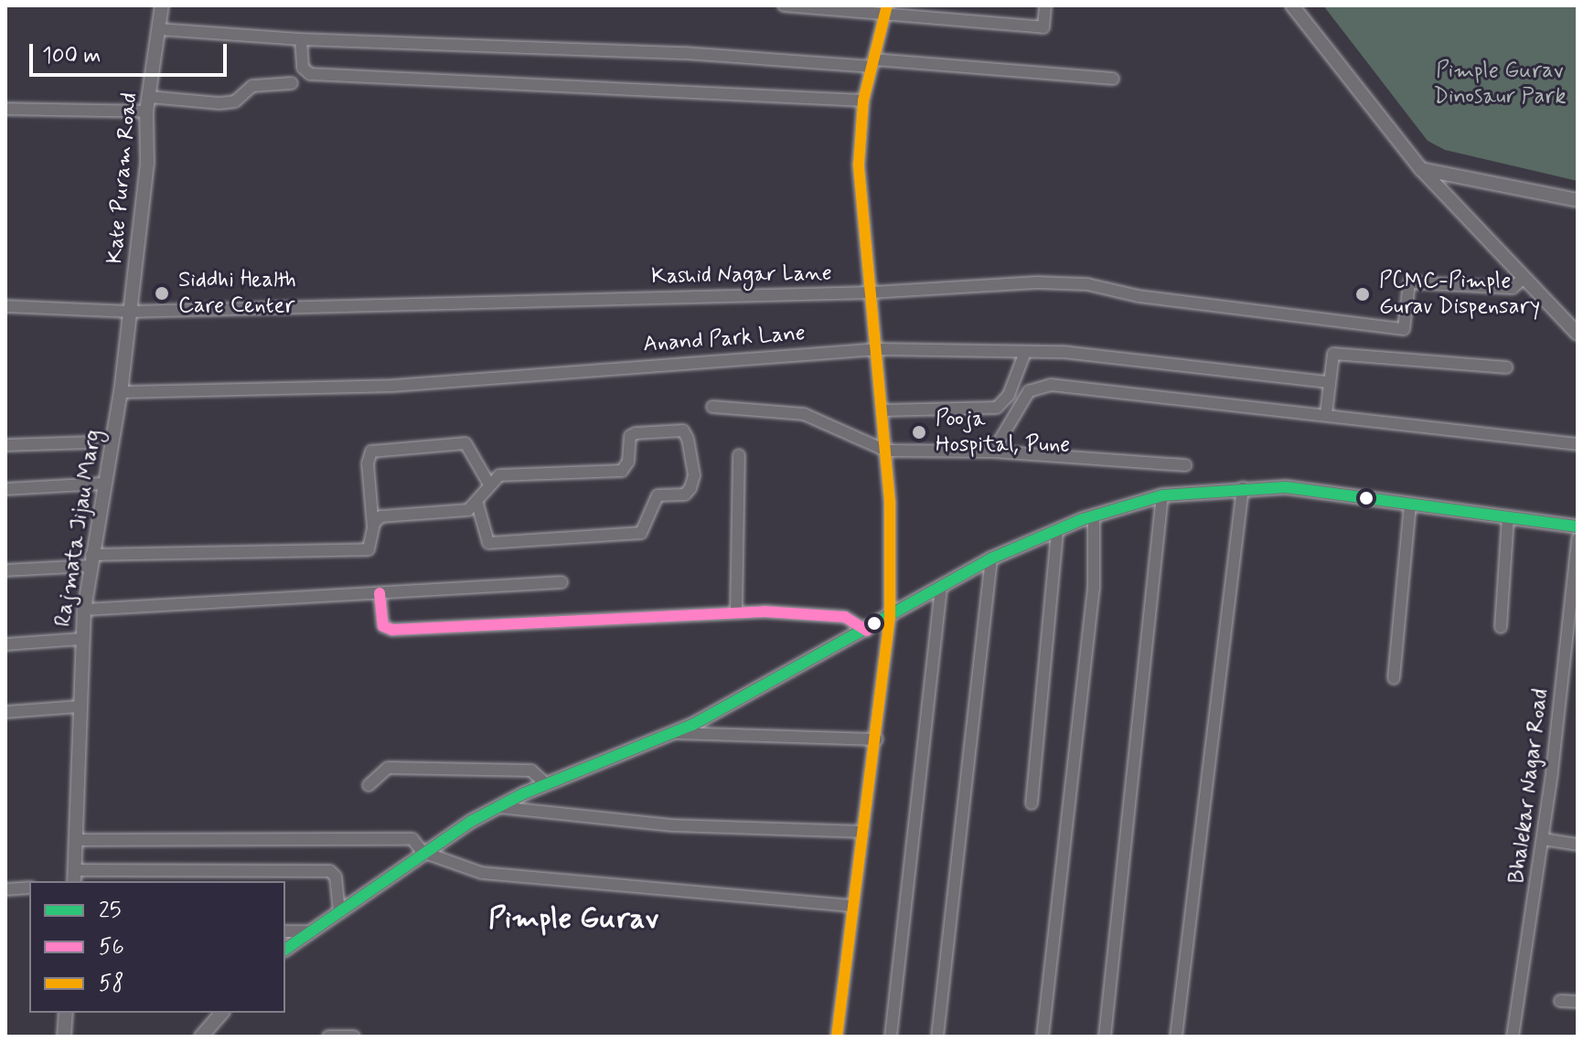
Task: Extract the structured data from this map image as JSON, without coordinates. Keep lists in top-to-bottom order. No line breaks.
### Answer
{"streets":{"street":["Kate Puram Road","Kashid Nagar Lane","Anand Park Lane","Rajmata Jijau Marg","Bhalekar Nagar Road"]},"crossings":[["Kate Puram Road","Kashid Nagar Lane"],["Kate Puram Road","Rajmata Jijau Marg"],["Kashid Nagar Lane","Rajmata Jijau Marg"],["Anand Park Lane","Rajmata Jijau Marg"]],"districts":["Pimple Gurav"],"parks":["Pimple Gurav Dinosaur Park"],"places":["Siddhi Health Care Center","PCMC-Pimple Gurav Dispensary","Pooja Hospital, Pune"],"lines":["transit line 58","transit line 25","transit line 56"],"legend":["25","56","58"],"scale_bar":"100 m"}
